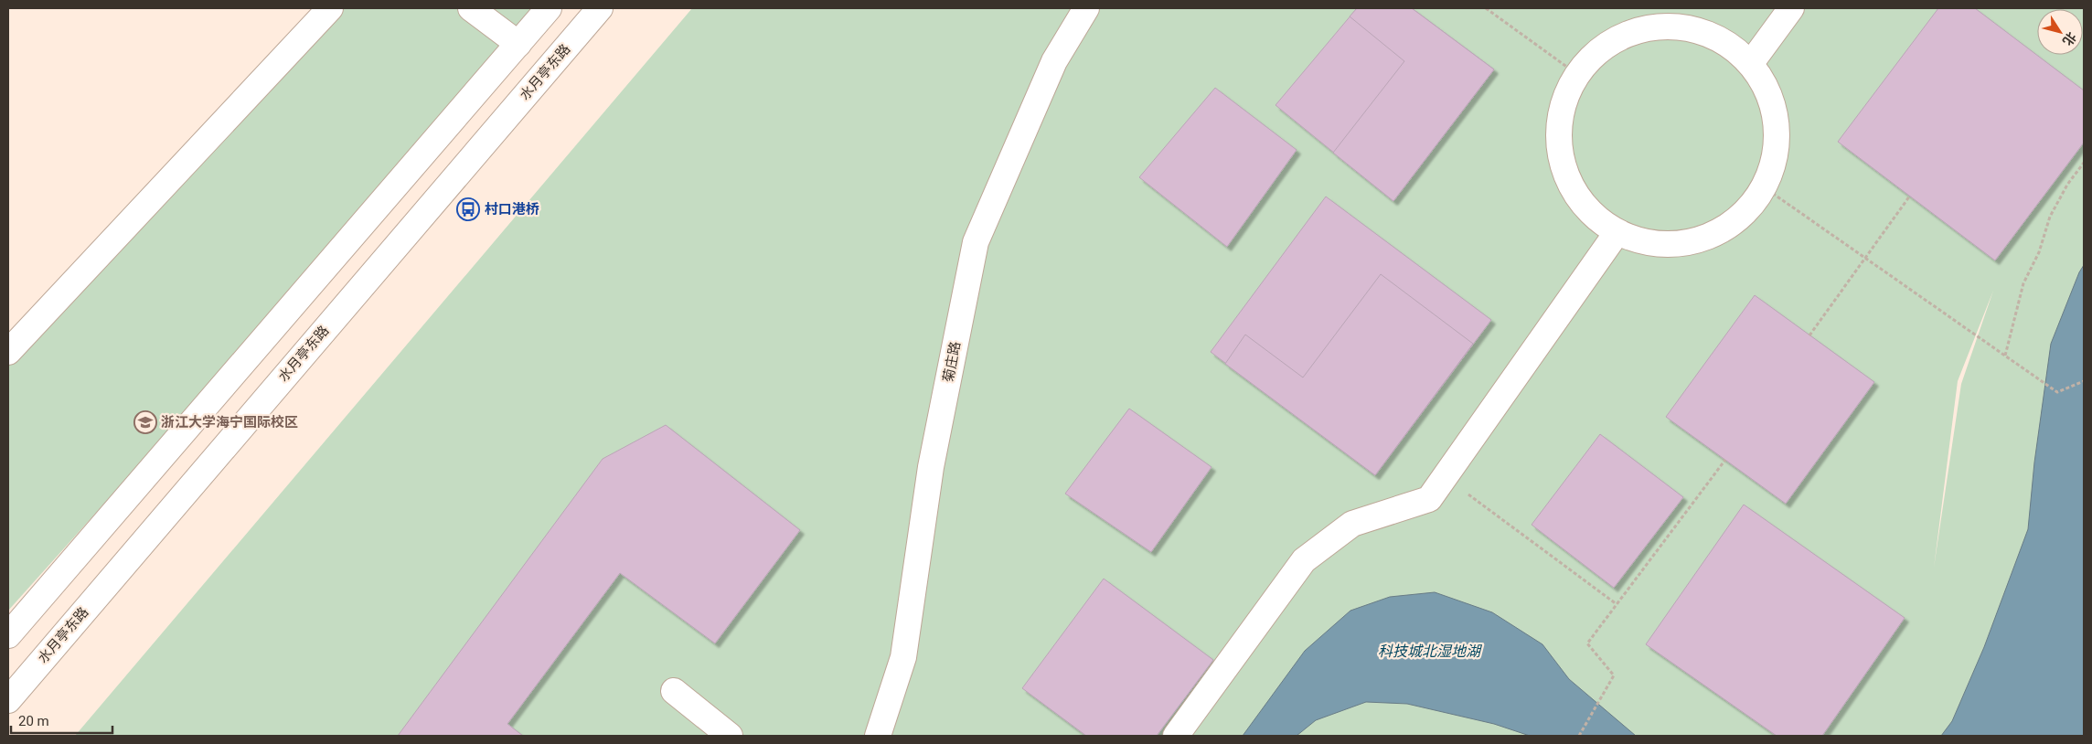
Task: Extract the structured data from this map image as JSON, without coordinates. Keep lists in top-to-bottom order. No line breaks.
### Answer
{"streets":{"main road":["水月亭东路","菊庄路"]},"water":["科技城北湿地湖"],"places":{"bus stop":["村口港桥"],"school or university":["浙江大学海宁国际校区"]},"scale_bar":"20 m","north":"bottom right"}
